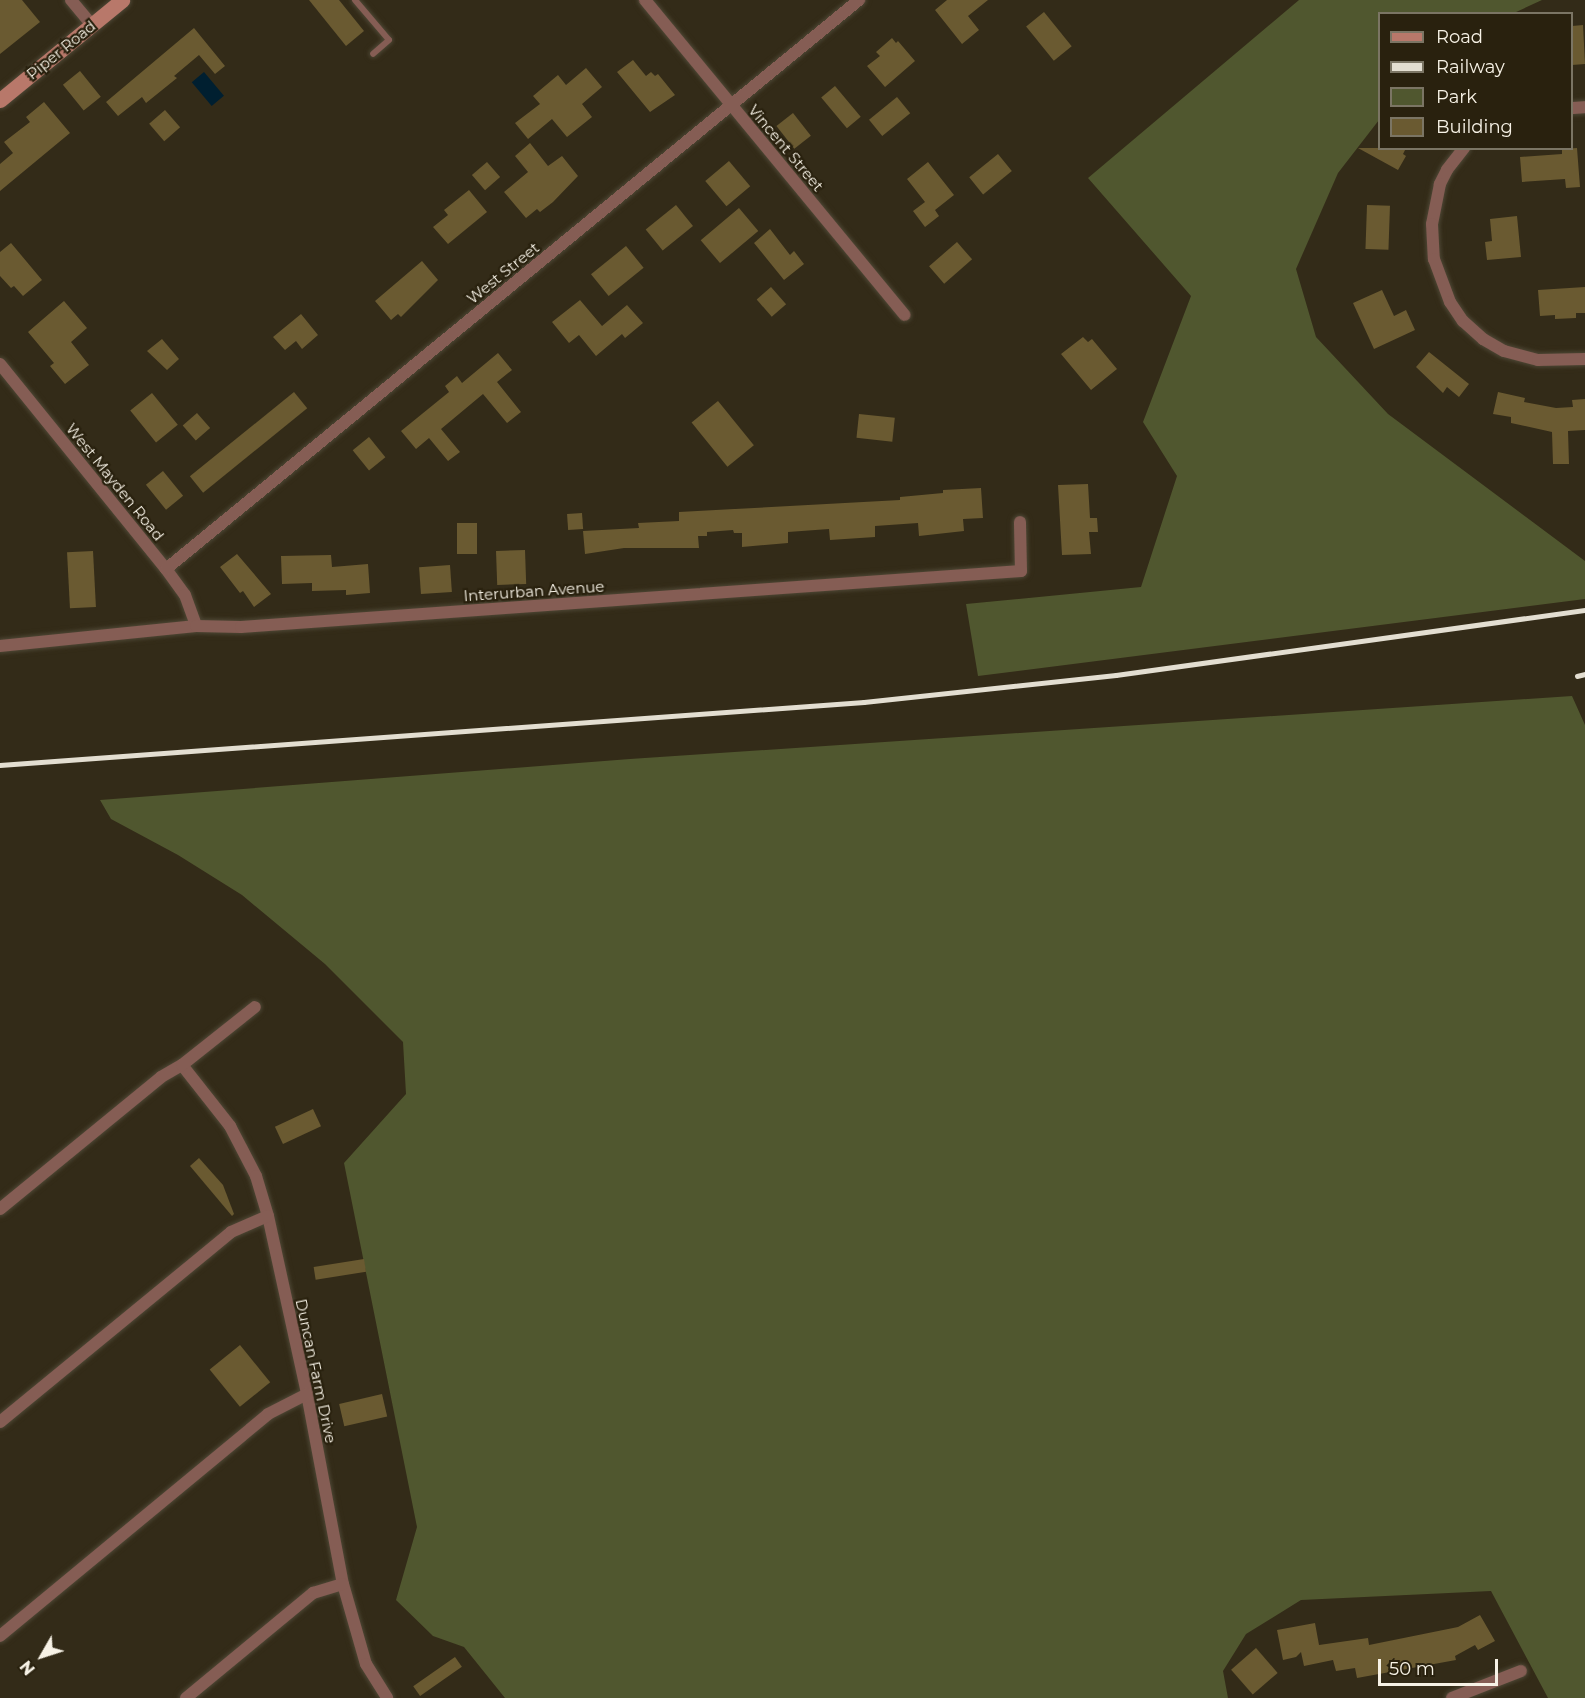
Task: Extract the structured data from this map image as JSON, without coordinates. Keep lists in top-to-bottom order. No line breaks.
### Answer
{"streets":{"street":["Piper Road","Vincent Street","West Street","West Mayden Road","Interurban Avenue","Duncan Farm Drive"]},"crossings":[["Vincent Street","West Street"],["West Street","West Mayden Road"],["West Mayden Road","Interurban Avenue"]],"legend":["Road","Railway","Park","Building"],"scale_bar":"50 m","north":"bottom left"}
